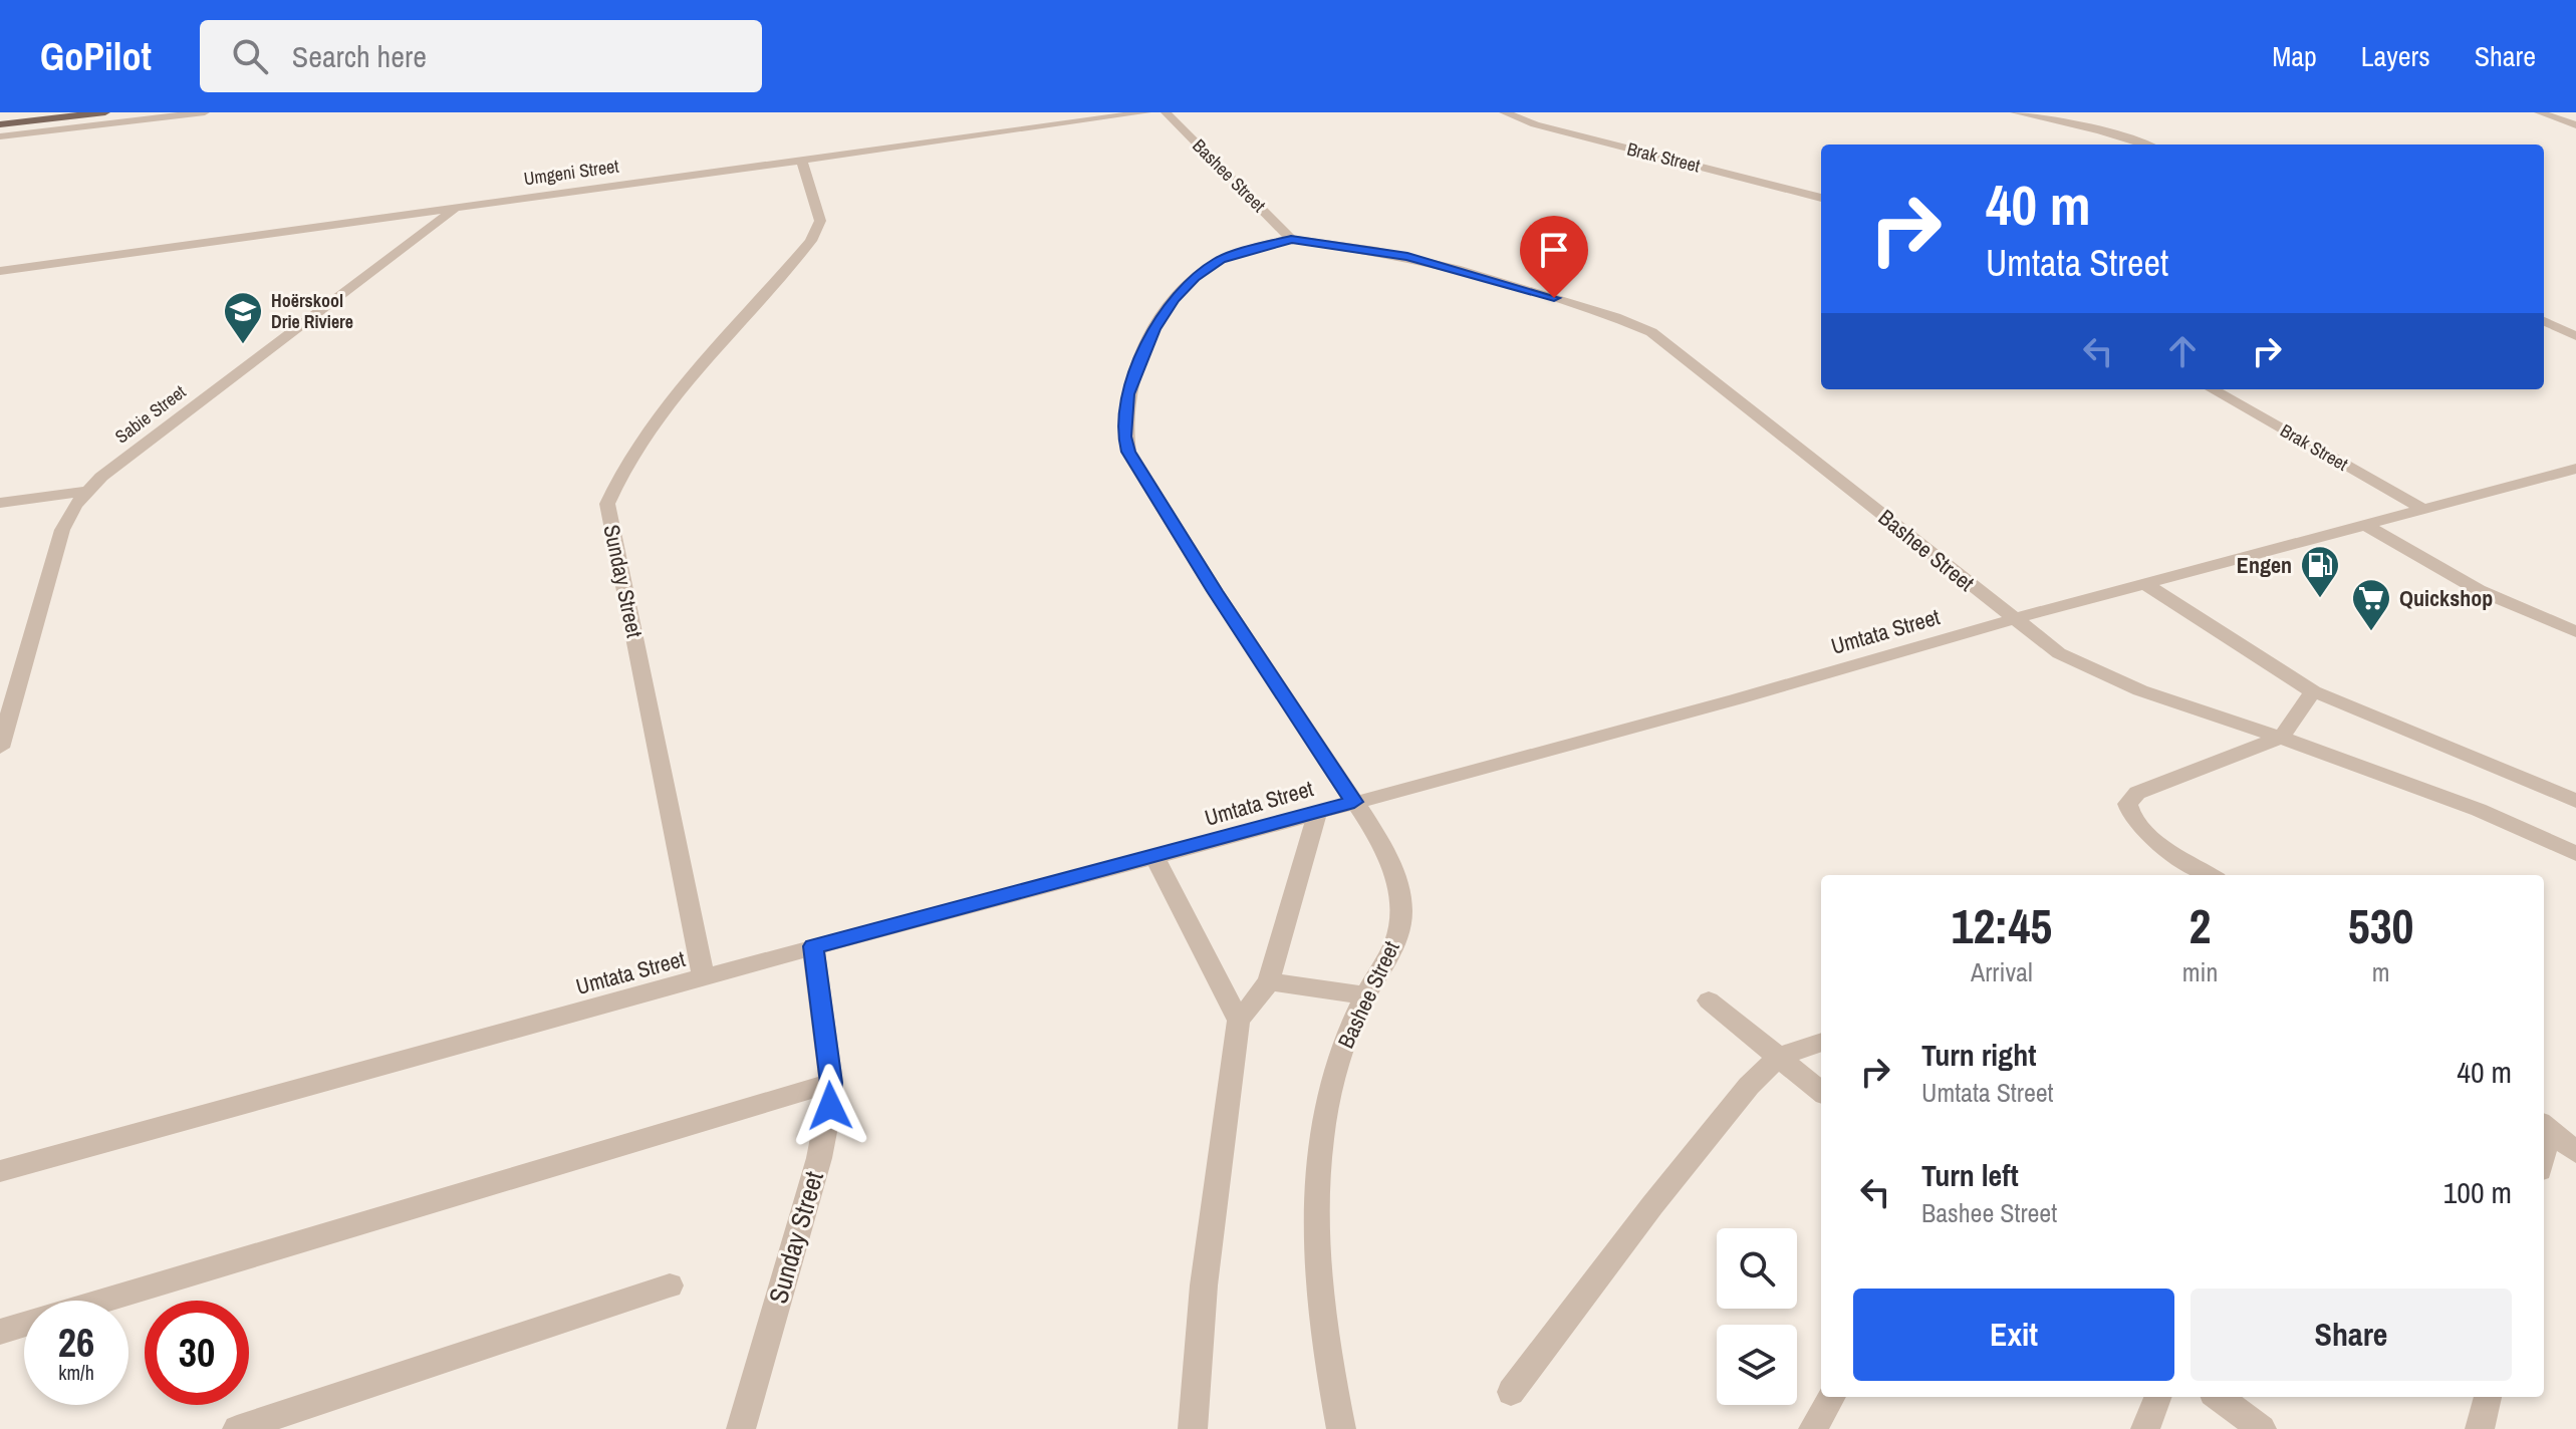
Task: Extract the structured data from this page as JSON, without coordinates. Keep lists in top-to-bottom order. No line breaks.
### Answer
{"streets":{"street":["Brak Street","Umgeni Street","Bashee Street","Sabie Street","Sunday Street","Umtata Street"]},"crossings":[["Brak Street","Umtata Street"],["Umgeni Street","Sabie Street"],["Umgeni Street","Sunday Street"],["Bashee Street","Umtata Street"],["Sunday Street","Umtata Street"]],"places":{"school or university":["Hoërskool Drie Riviere"],"fuel station":["Engen"],"supermarket":["Quickshop"]},"page":{"header":"GoPilot","search":"Search here","nav":["Map","Layers","Share"],"turn":["40 m","Umtata Street"],"eta":["12:45","Arrival","2","min","530","m"],"list":[{"name":"Turn right","note":"Umtata Street","value":"40 m"},{"name":"Turn left","note":"Bashee Street","value":"100 m"}],"buttons":["Exit","Share"],"speed":"26 km/h","limit":"30"}}
